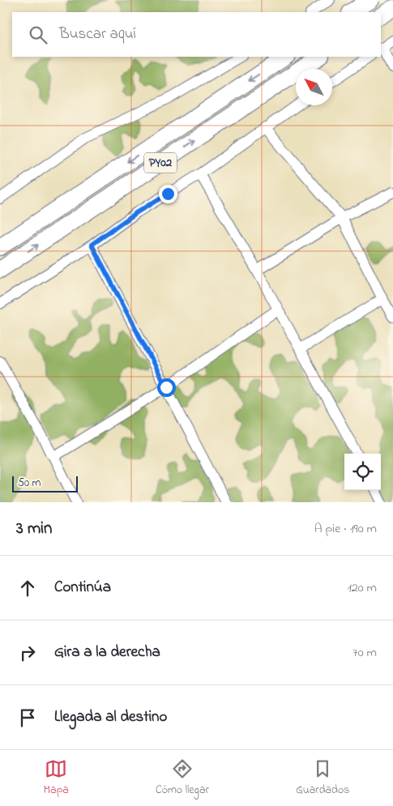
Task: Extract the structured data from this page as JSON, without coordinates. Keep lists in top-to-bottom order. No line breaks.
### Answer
{"streets":{"highway":["PY02"]},"scale_bar":"50 m","north":"top left","page":{"search":"Buscar aquí","scale":"50 m","heading":["3 min","A pie · 190 m"],"list":[["Continúa","120 m"],["Gira a la derecha","70 m"],"Llegada al destino"],"nav":["Mapa","Cómo llegar","Guardados"]}}
